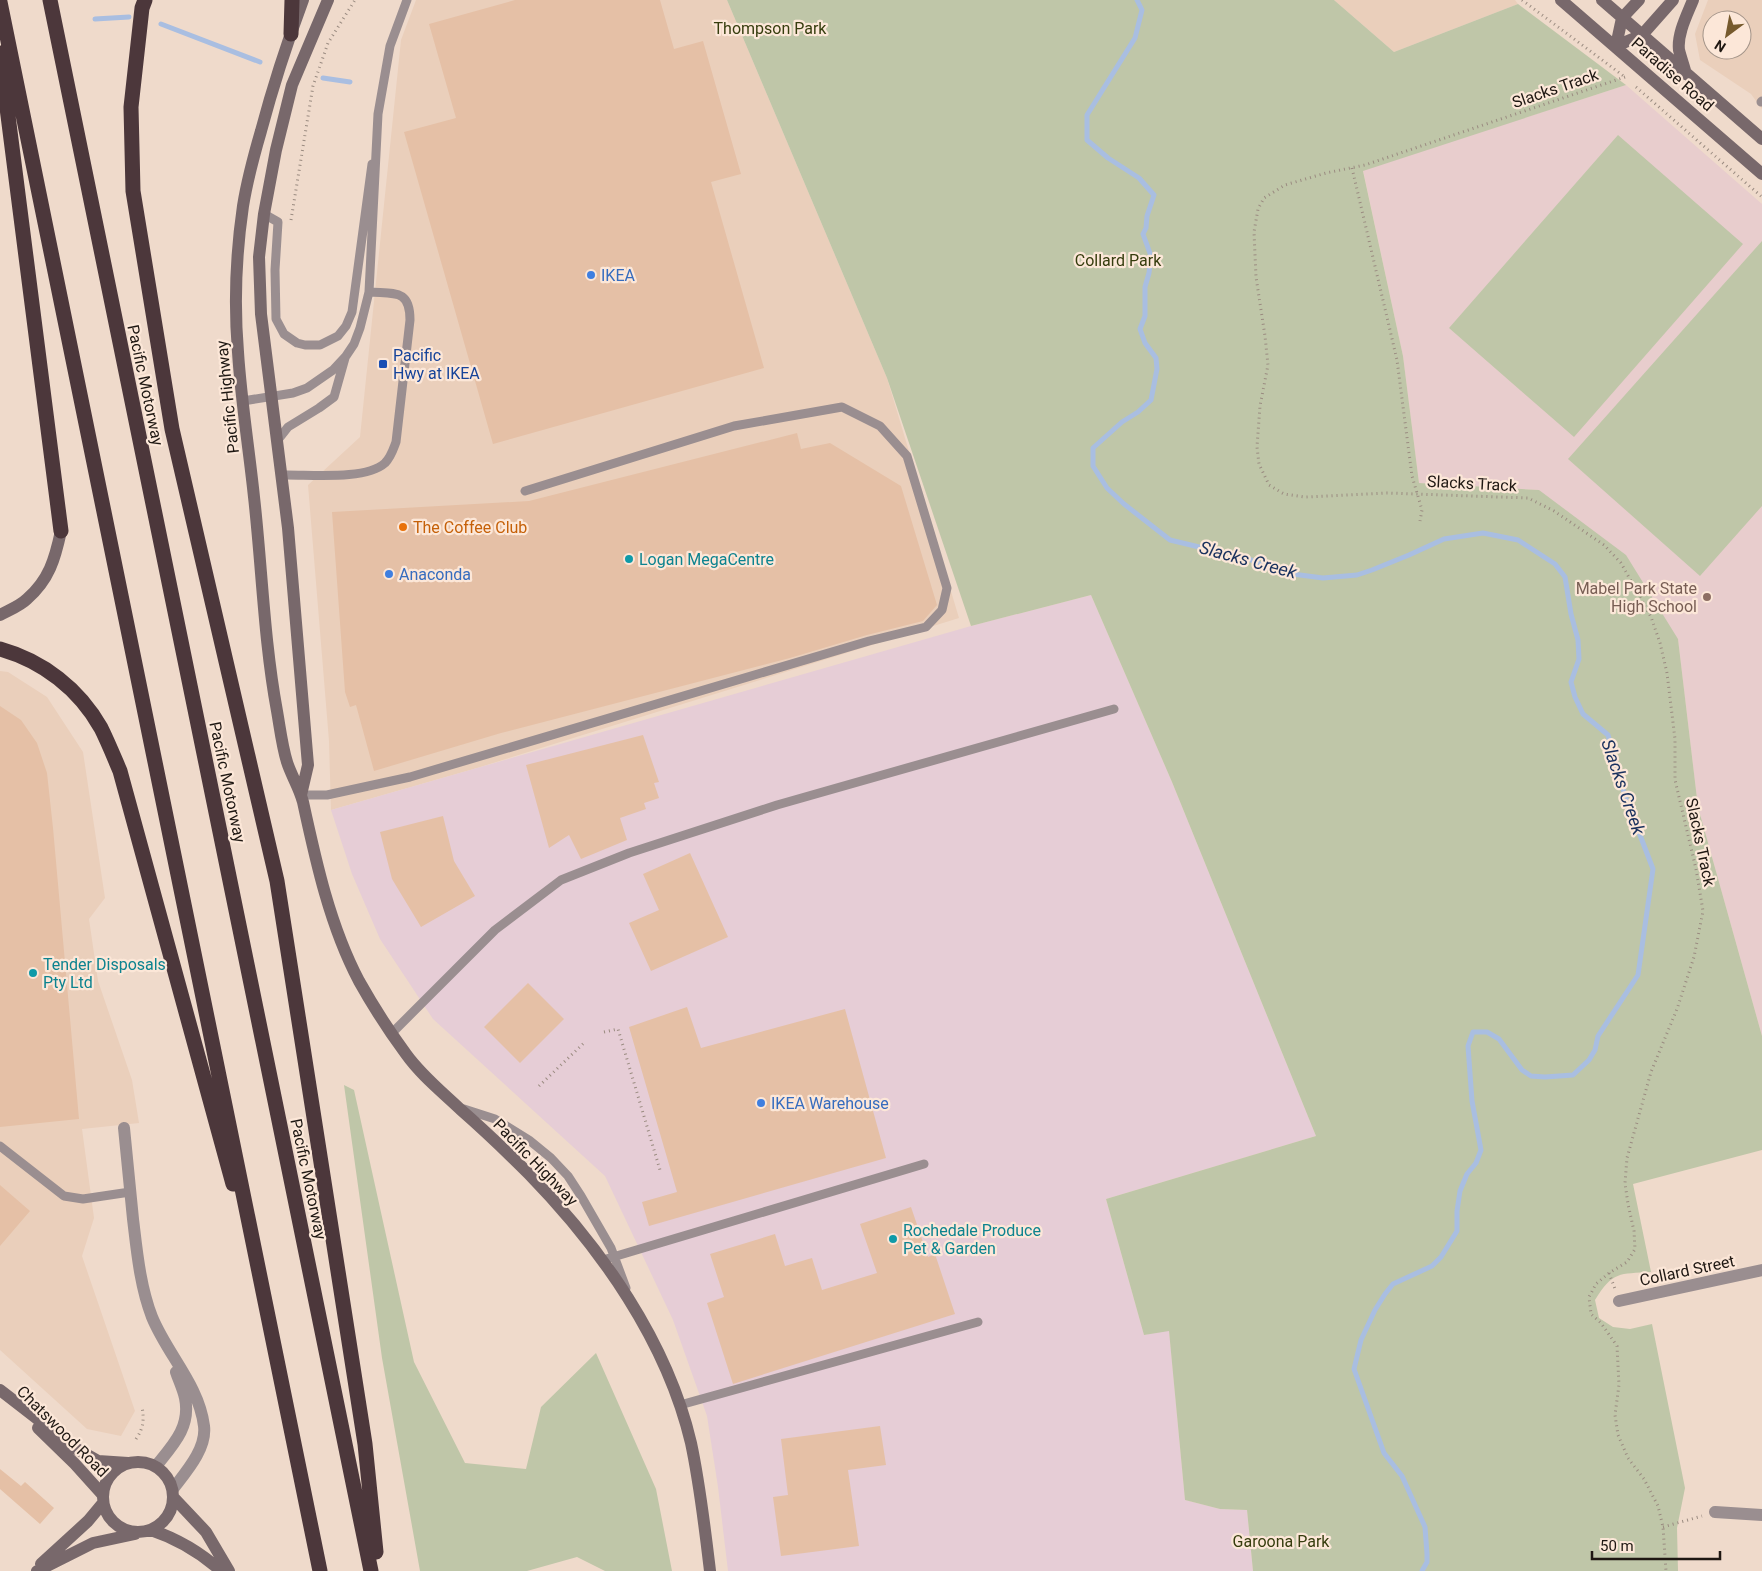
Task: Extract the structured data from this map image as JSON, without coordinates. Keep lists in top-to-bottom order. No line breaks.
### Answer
{"streets":{"highway":["Pacific Motorway"],"street":["Paradise Road","Pacific Highway","Collard Street","Chatswood Road"],"path":["Slacks Track"]},"water":["Slacks Creek"],"parks":["Thompson Park","Collard Park","Garoona Park"],"places":{"other":["IKEA","The Coffee Club","Logan MegaCentre","Anaconda","Mabel Park State High School","Tender Disposals Pty Ltd","IKEA Warehouse","Rochedale Produce Pet & Garden"],"transit":["Pacific Hwy at IKEA"]},"scale_bar":"50 m","north":"bottom left"}
